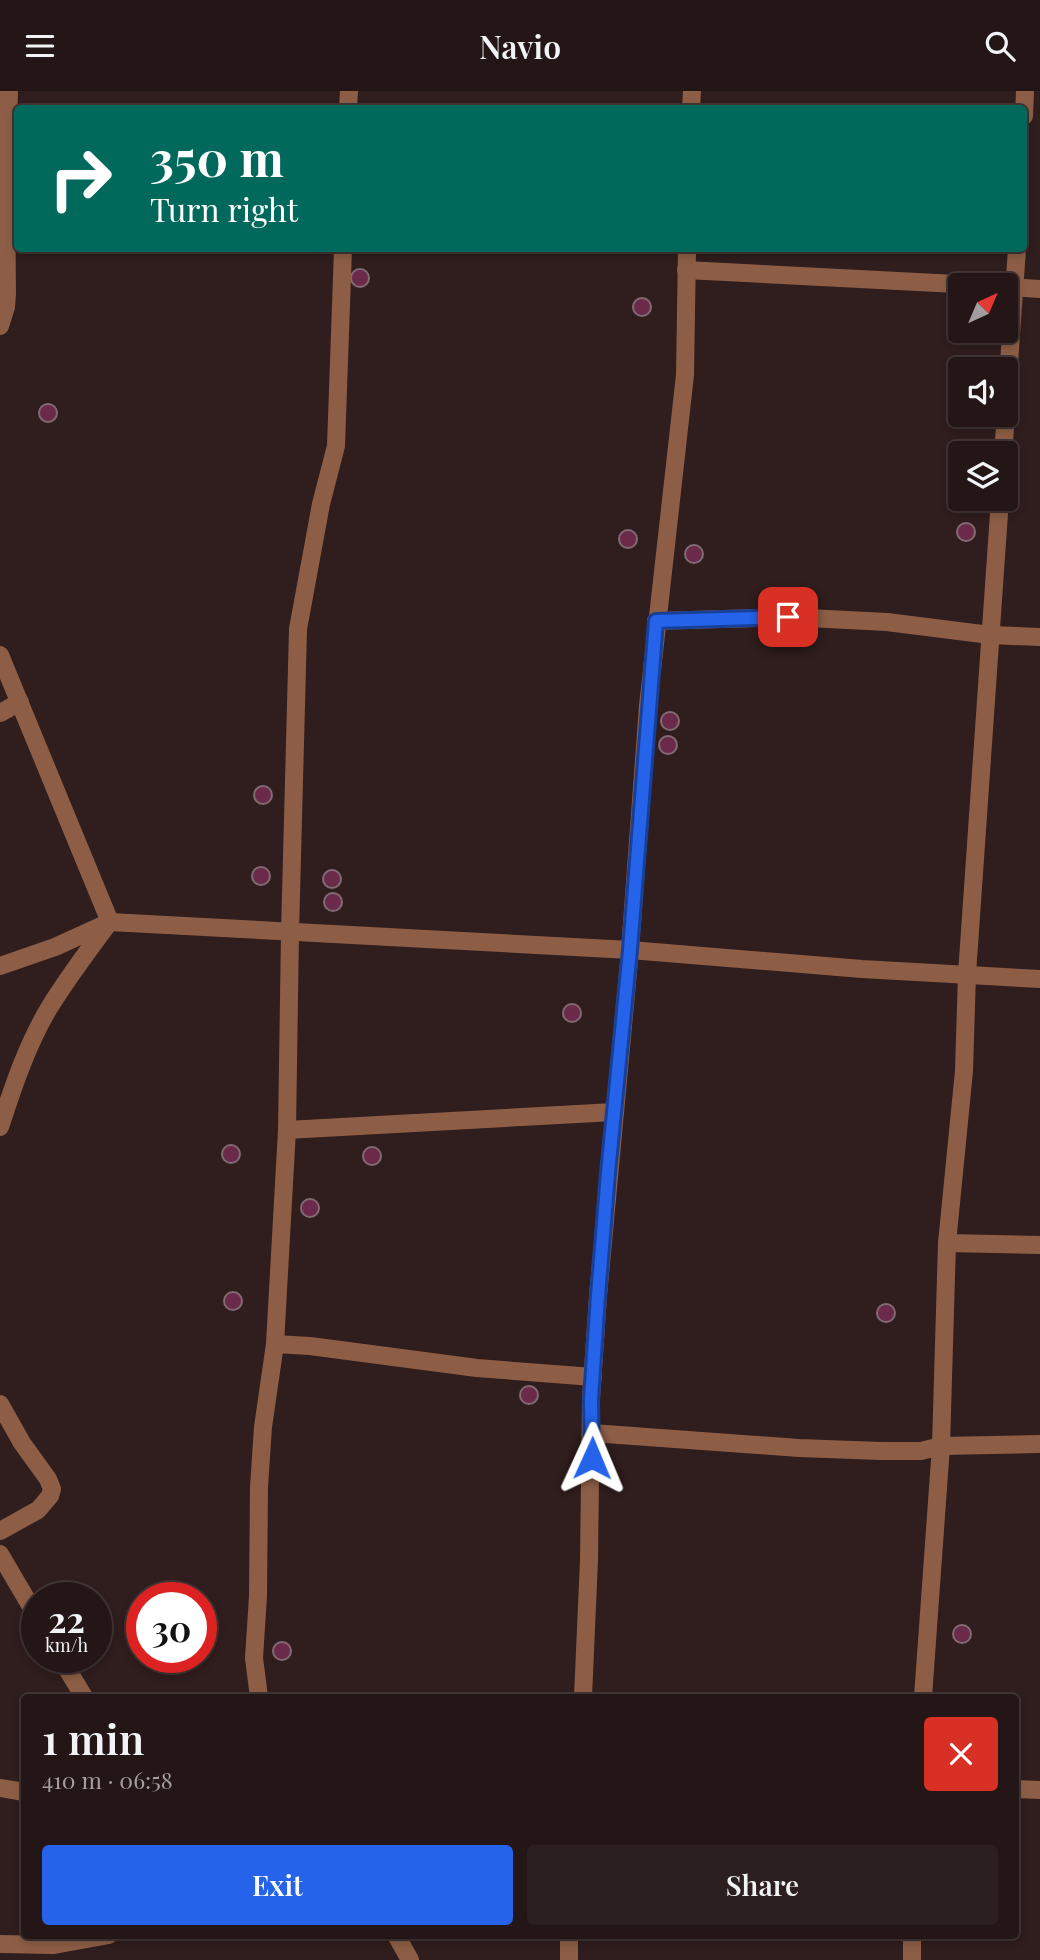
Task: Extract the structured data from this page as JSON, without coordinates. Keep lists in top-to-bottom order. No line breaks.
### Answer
{"north":"top right","page":{"header":"Navio","turn":["350 m","Turn right"],"speed":"22 km/h","limit":"30","heading":["1 min","410 m · 06:58"],"buttons":["Exit","Share"]}}
